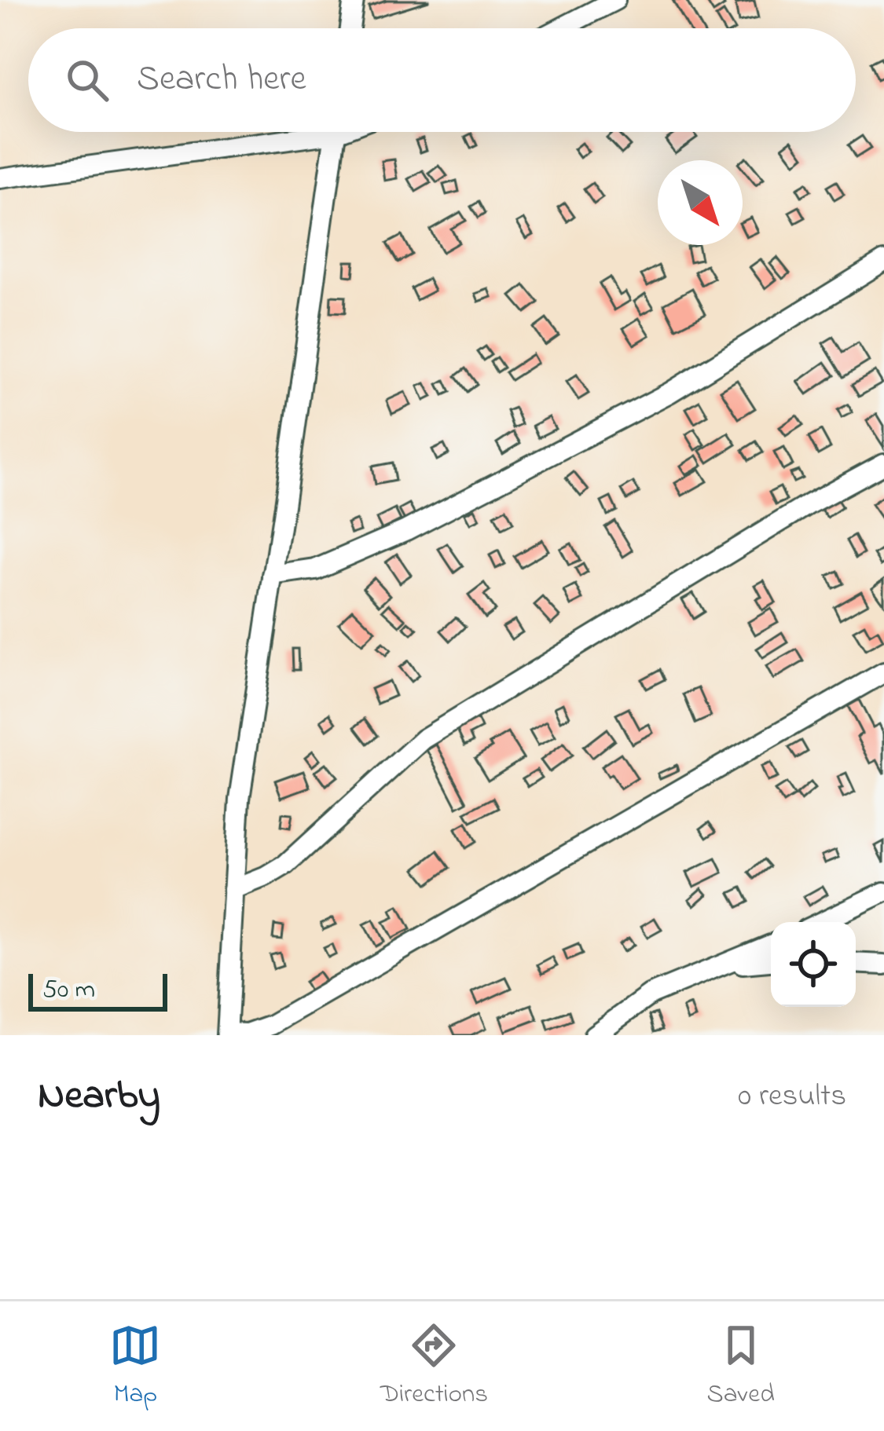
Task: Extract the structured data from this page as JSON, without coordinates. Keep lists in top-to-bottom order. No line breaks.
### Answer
{"scale_bar":"50 m","north":"bottom right","page":{"search":"Search here","scale":"50 m","heading":["Nearby","0 results"],"nav":["Map","Directions","Saved"]}}
